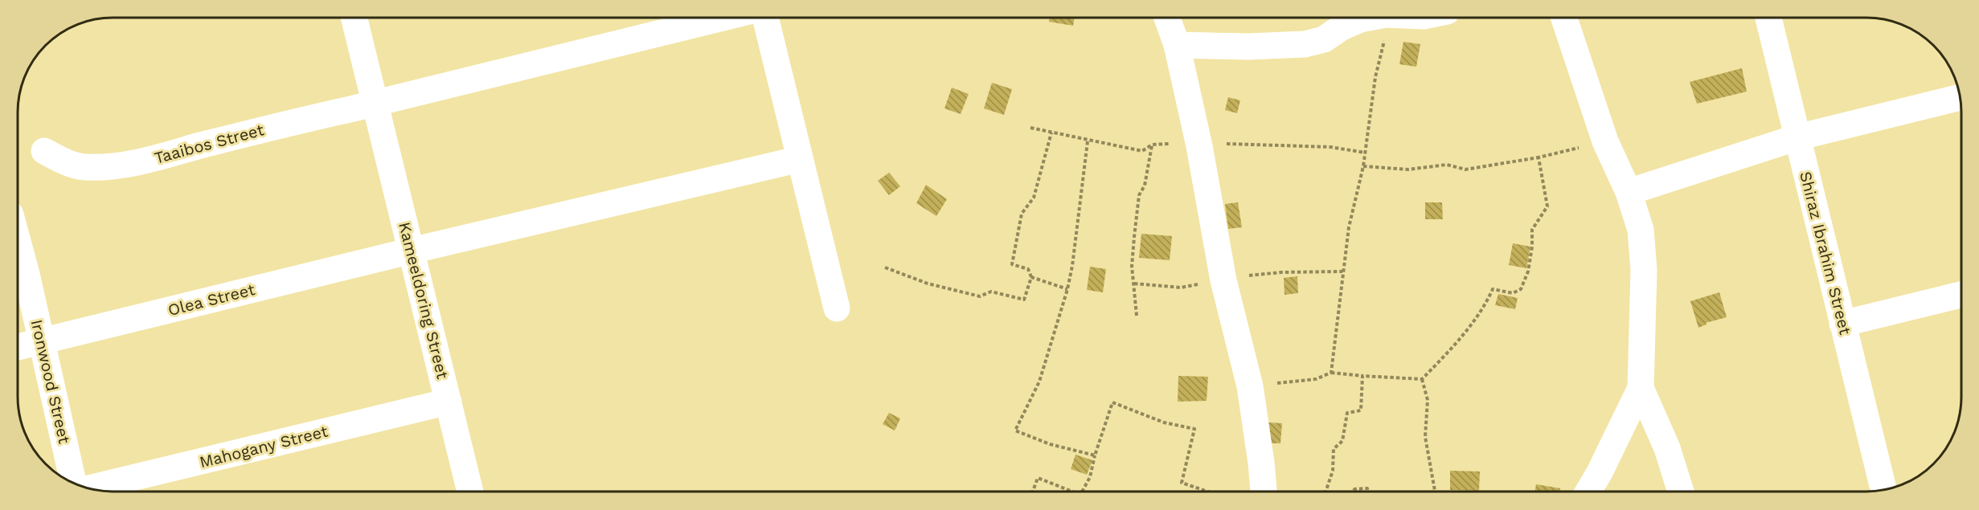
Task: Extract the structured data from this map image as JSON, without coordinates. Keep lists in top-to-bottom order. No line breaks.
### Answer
{"streets":{"street":["Taaibos Street","Shiraz Ibrahim Street","Olea Street","Kameeldoring Street","Ironwood Street","Mahogany Street"]},"crossings":[["Taaibos Street","Kameeldoring Street"],["Olea Street","Kameeldoring Street"],["Olea Street","Ironwood Street"],["Kameeldoring Street","Mahogany Street"]]}
